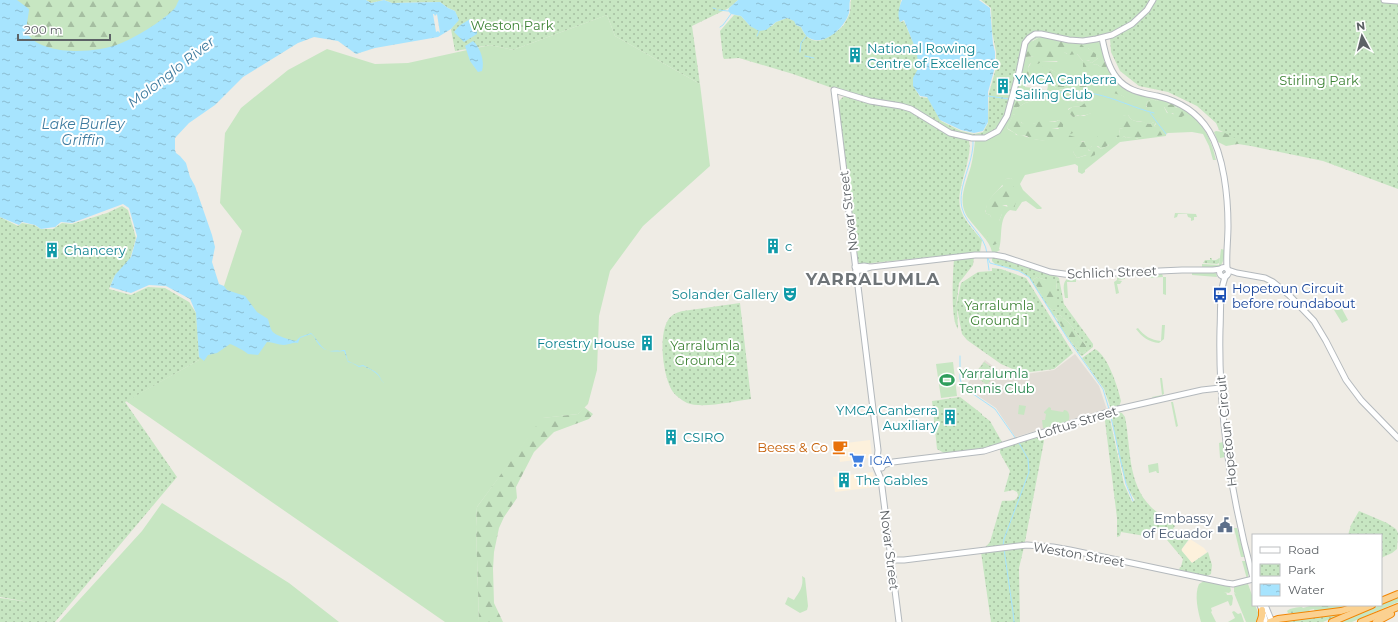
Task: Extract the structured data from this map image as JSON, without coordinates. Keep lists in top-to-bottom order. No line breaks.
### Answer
{"streets":{"main road":["Novar Street","Schlich Street","Loftus Street","Hopetoun Circuit","Weston Street"]},"crossings":[["Novar Street","Schlich Street"],["Novar Street","Loftus Street"],["Novar Street","Weston Street"],["Schlich Street","Hopetoun Circuit"],["Loftus Street","Hopetoun Circuit"]],"districts":["YARRALUMLA"],"water":["Molonglo River","Lake Burley Griffin"],"parks":["Weston Park","Stirling Park","Yarralumla Ground 1","Yarralumla Ground 2"],"places":{"building":["National Rowing Centre of Excellence","YMCA Canberra Sailing Club","c","Chancery","Forestry House","YMCA Canberra Auxiliary","CSIRO","The Gables"],"theatre":["Solander Gallery"],"bus stop":["Hopetoun Circuit before roundabout"],"sports":["Yarralumla Tennis Club"],"cafe":["Beess & Co"],"supermarket":["IGA"],"public building":["Embassy of Ecuador"]},"legend":["Road","Park","Water"],"scale_bar":"200 m","north":"top"}
